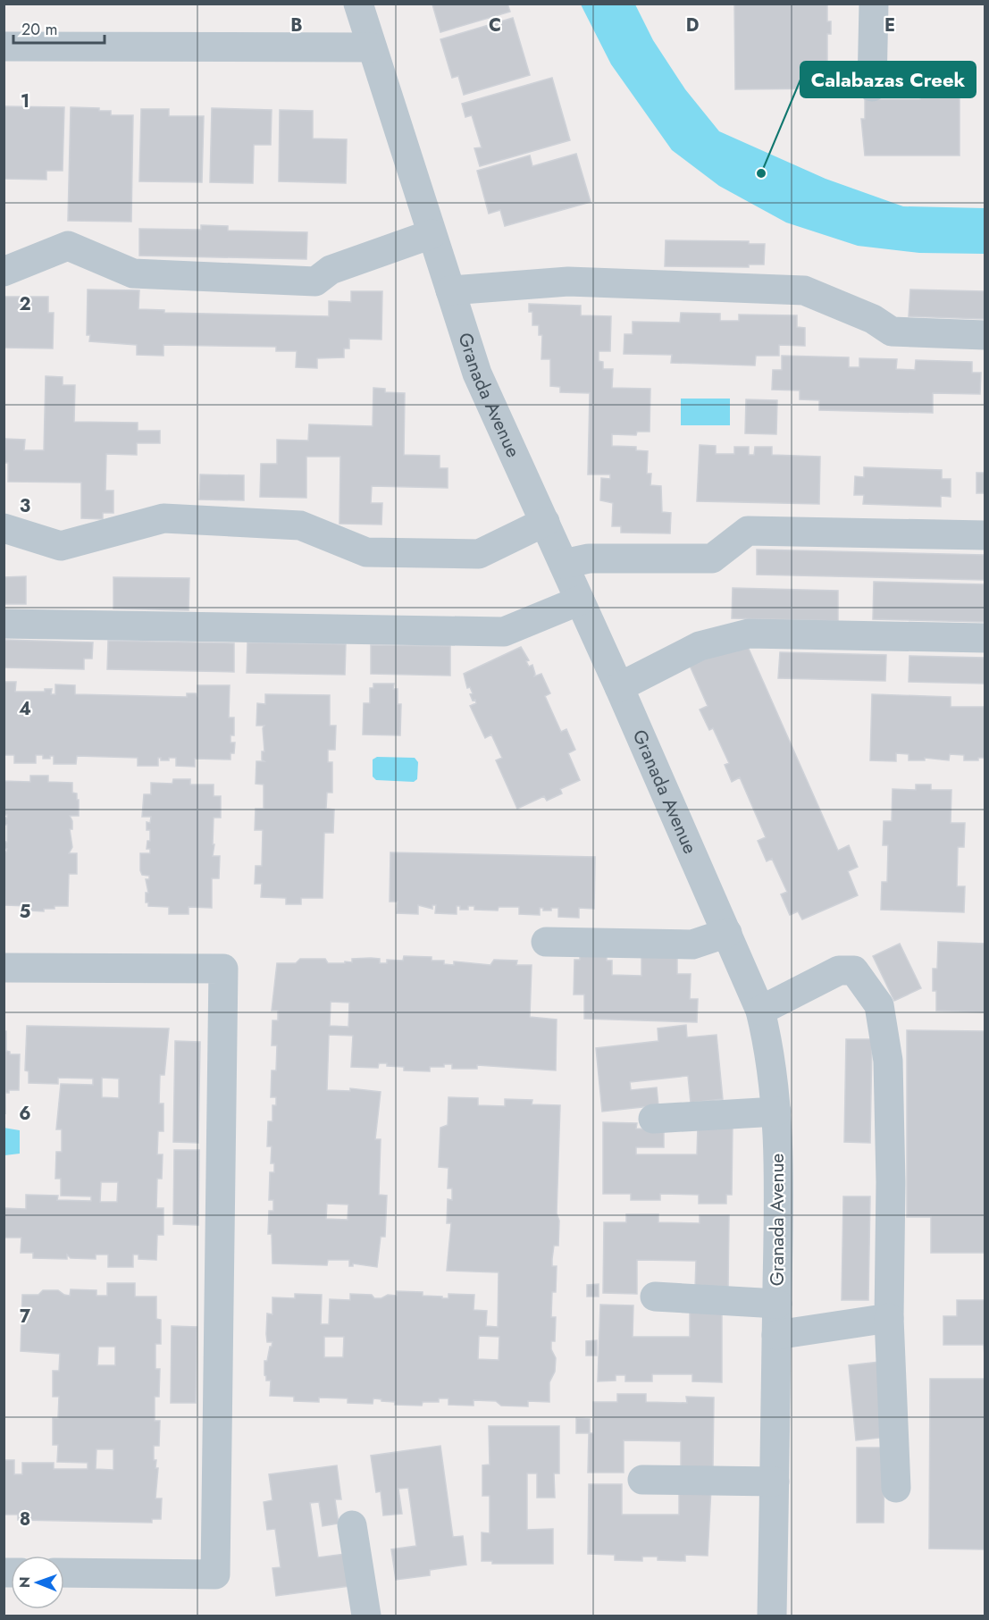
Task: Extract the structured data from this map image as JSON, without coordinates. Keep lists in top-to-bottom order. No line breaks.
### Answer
{"streets":{"street":["Granada Avenue"]},"places":["Calabazas Creek"],"scale_bar":"20 m","north":"left","grid":{"columns":["B","C","D","E"],"rows":["1","2","3","4","5","6","7","8"]}}
